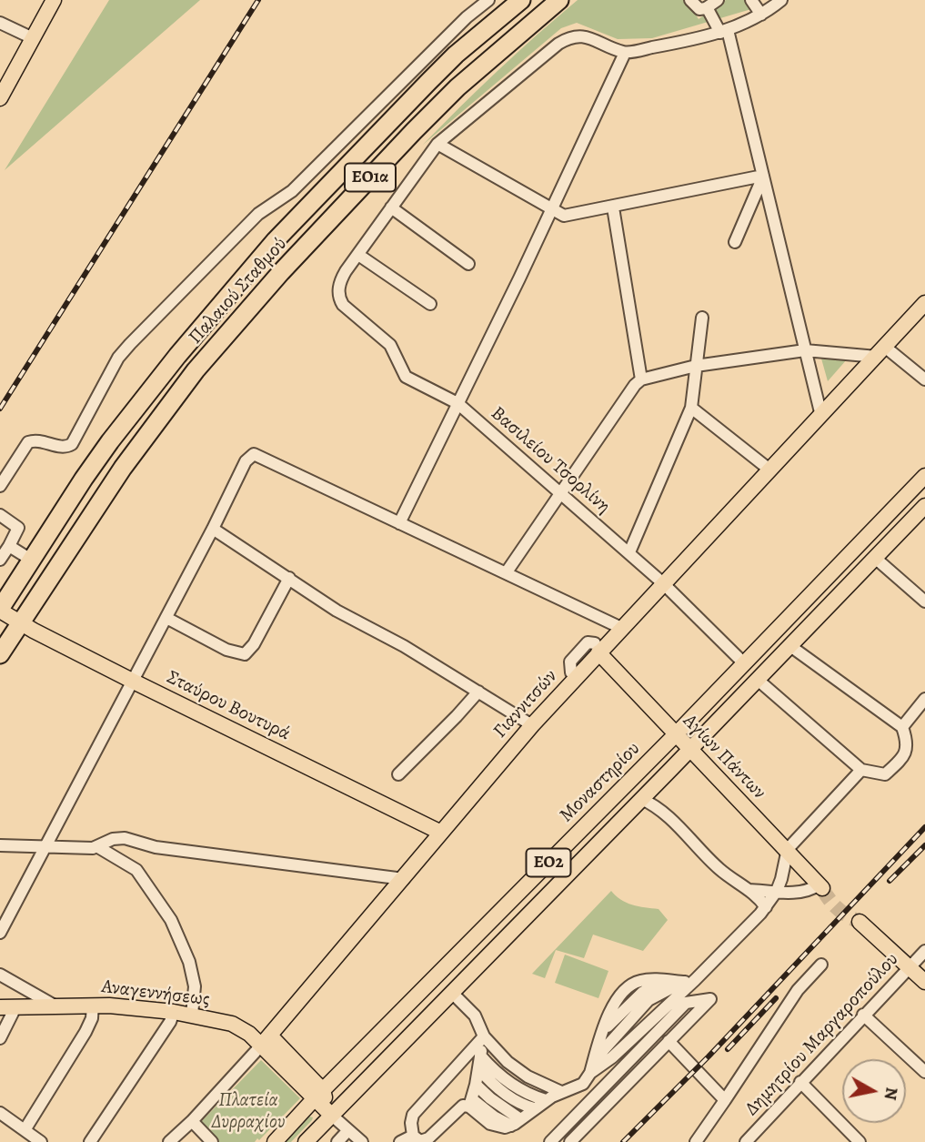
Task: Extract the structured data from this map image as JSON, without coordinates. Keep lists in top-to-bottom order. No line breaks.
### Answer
{"streets":{"highway":["ΕΟ1α","Παλαιού Σταθμού"],"main road":["Γιαννιτσών","Σταύρου Βουτυρά","Αγίων Πάντων","Μοναστηρίου","ΕΟ2","Αναγεννήσεως"],"street":["Βασιλείου Τσορλίνη","Δημητρίου Μαργαροπούλου"]},"crossings":[["Παλαιού Σταθμού","Σταύρου Βουτυρά"],["Βασιλείου Τσορλίνη","Γιαννιτσών"],["Βασιλείου Τσορλίνη","Μοναστηρίου"],["Γιαννιτσών","Σταύρου Βουτυρά"],["Γιαννιτσών","Αγίων Πάντων"],["Γιαννιτσών","Αναγεννήσεως"],["Αγίων Πάντων","Μοναστηρίου"],["Αγίων Πάντων","ΕΟ2"],["Μοναστηρίου","Αναγεννήσεως"],["ΕΟ2","Αναγεννήσεως"]],"parks":["Πλατεία Δυρραχίου"],"north":"right"}
